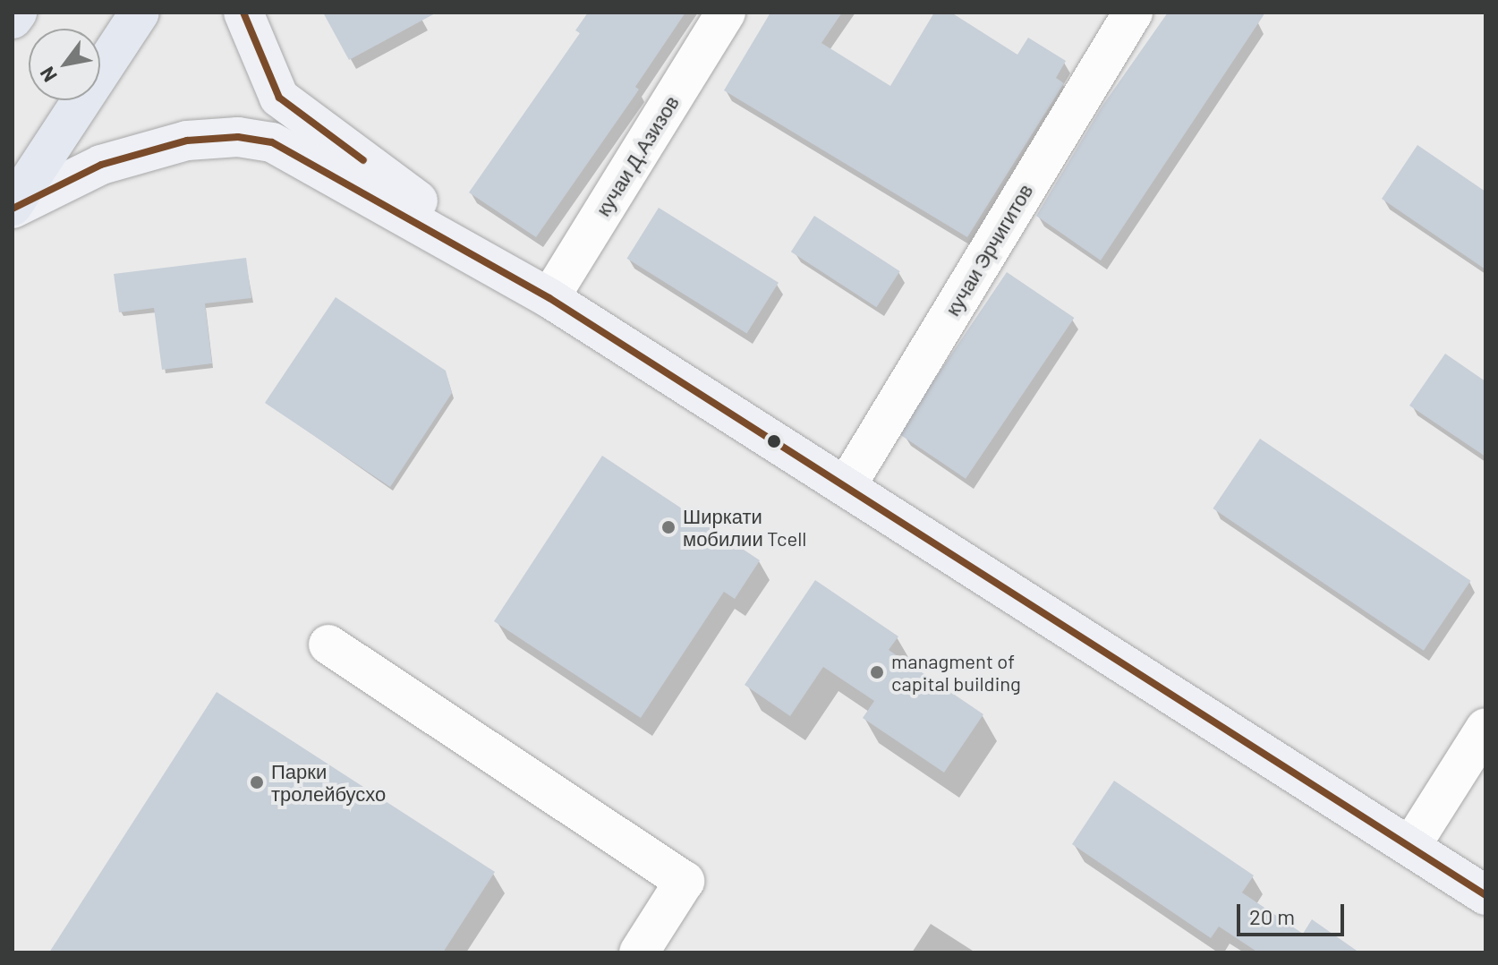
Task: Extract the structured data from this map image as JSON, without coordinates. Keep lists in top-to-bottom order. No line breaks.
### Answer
{"streets":{"street":["кучаи Д.Азизов","кучаи Эрчигитов"]},"places":["Ширкати мобилии Tcell","managment of capital building","Парки тролейбусхо"],"scale_bar":"20 m","north":"bottom left"}
